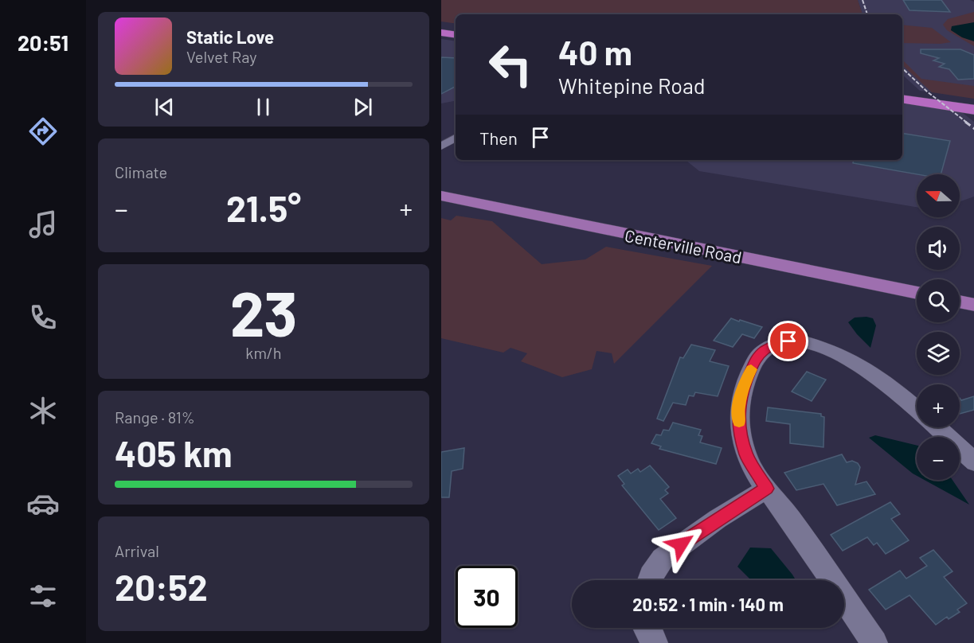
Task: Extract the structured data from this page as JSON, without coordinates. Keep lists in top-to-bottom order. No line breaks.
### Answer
{"streets":{"main road":["Centerville Road"]},"north":"left","page":{"tabs":"20:51","turn":["40 m","Whitepine Road"],"song":["Static Love","Velvet Ray"],"then":"Then","tile":["Climate",["23","km/h"],["Range · 81%","405 km"],["Arrival","20:52"]],"map_buttons":["+","−"],"heat":["−","21.5°","+"],"limit":"30","trip":"20:52 · 1 min · 140 m"}}
